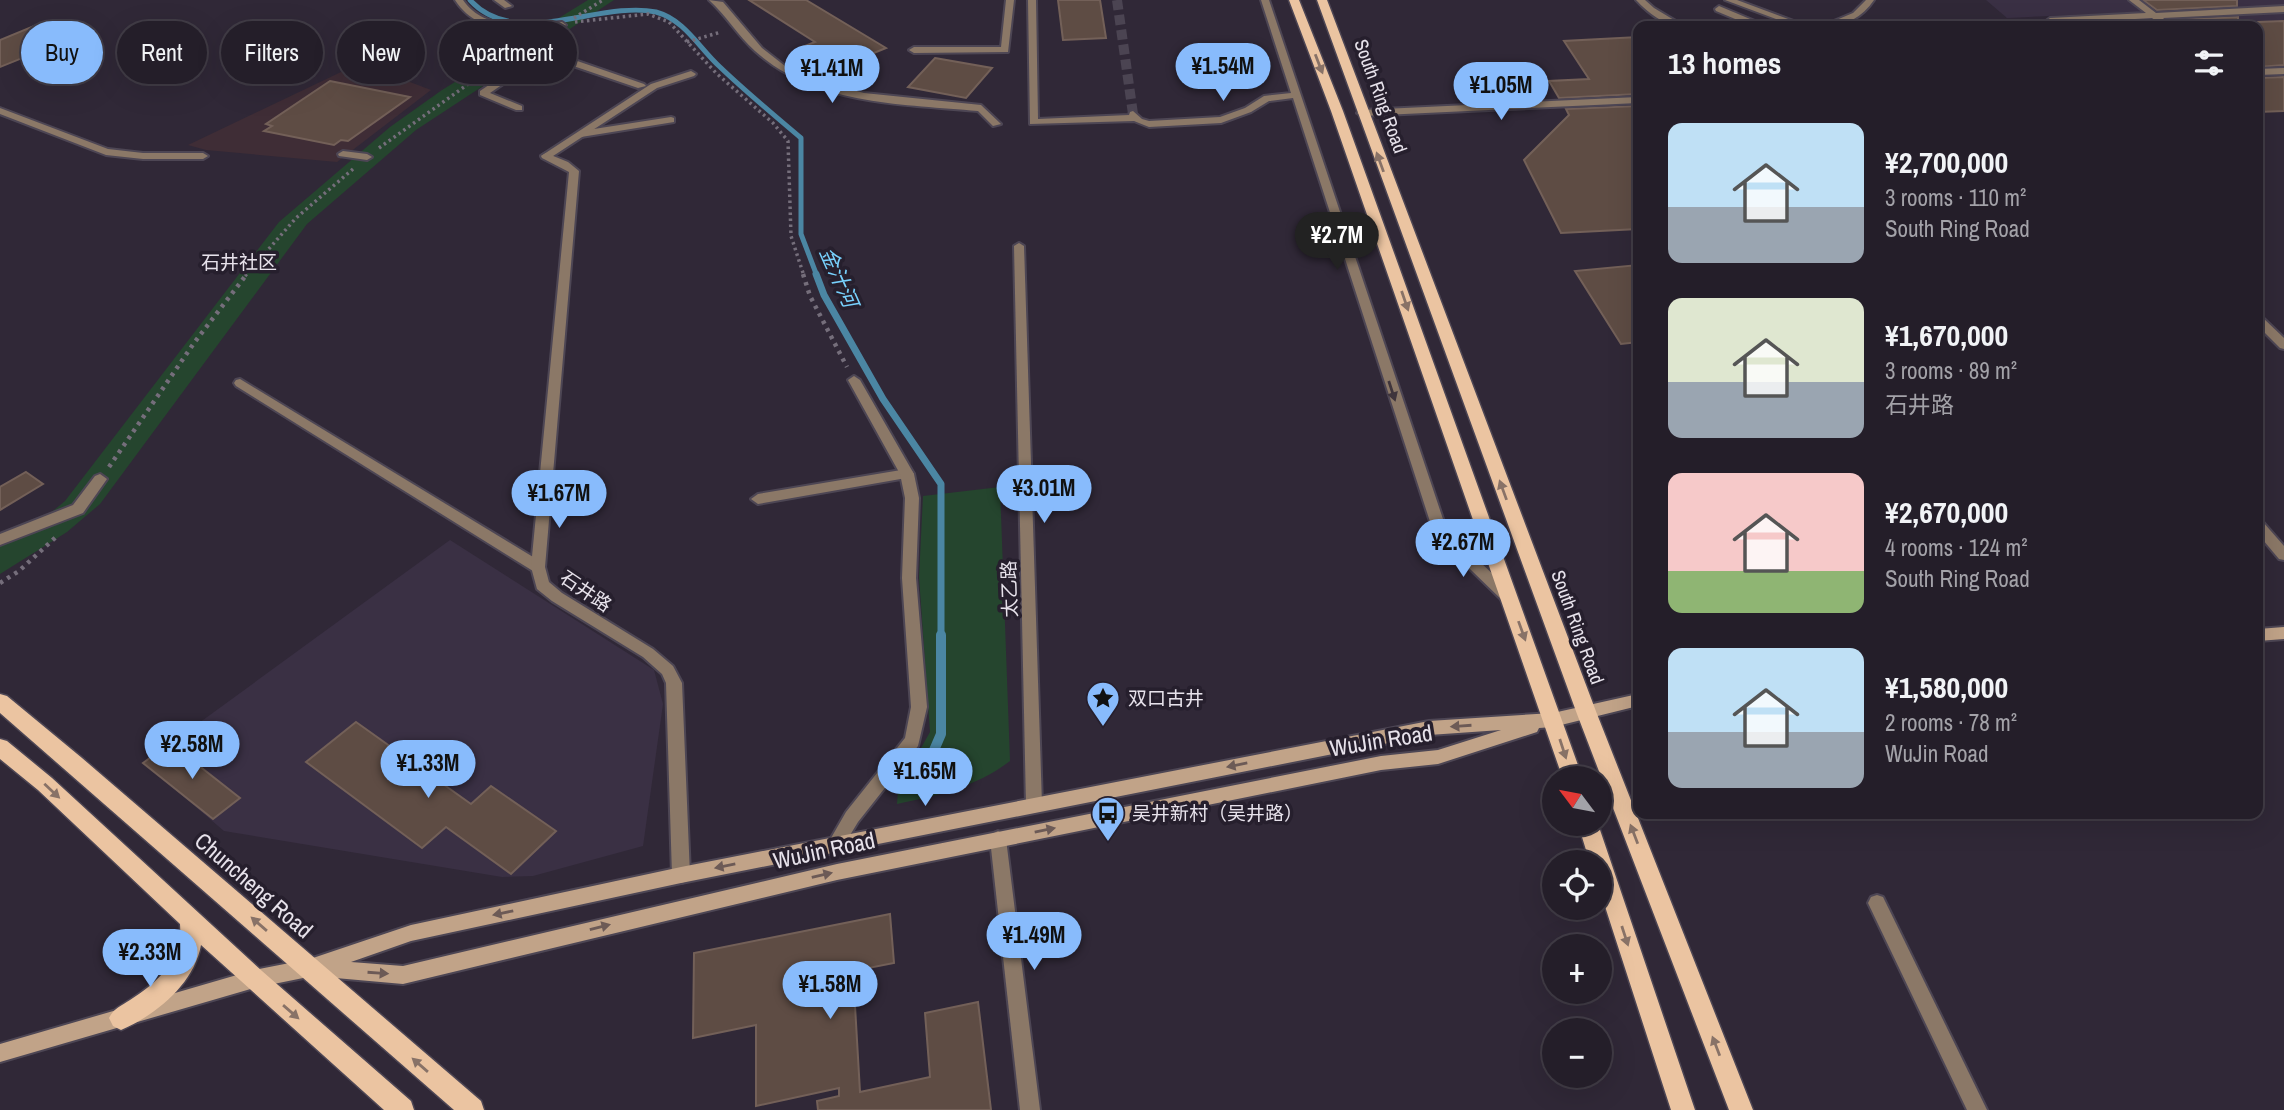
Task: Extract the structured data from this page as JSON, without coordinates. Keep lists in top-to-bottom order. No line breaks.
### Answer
{"streets":{"main road":["South Ring Road","Chuncheng Road"],"street":["太乙路","石井路","WuJin Road"]},"crossings":[["South Ring Road","WuJin Road"],["太乙路","WuJin Road"],["石井路","WuJin Road"],["WuJin Road","Chuncheng Road"]],"districts":["石井社区"],"water":["金汁河"],"places":{"place":["双口古井"],"bus stop":["吴井新村（吴井路）"]},"north":"top left","page":{"chip":["Buy","Rent","Filters","New","Apartment"],"heading":"13 homes","price":["¥1.54M","¥1.41M","¥1.05M","¥2.7M","¥3.01M","¥1.67M","¥2.67M","¥2.58M","¥1.33M","¥1.65M","¥1.49M","¥2.33M","¥1.58M"],"list":[{"name":"¥2,700,000","note":"3 rooms · 110 m² · South Ring Road"},{"name":"¥1,670,000","note":"3 rooms · 89 m² · 石井路"},{"name":"¥2,670,000","note":"4 rooms · 124 m² · South Ring Road"},{"name":"¥1,580,000","note":"2 rooms · 78 m² · WuJin Road"}],"map_buttons":["+","−"]}}
